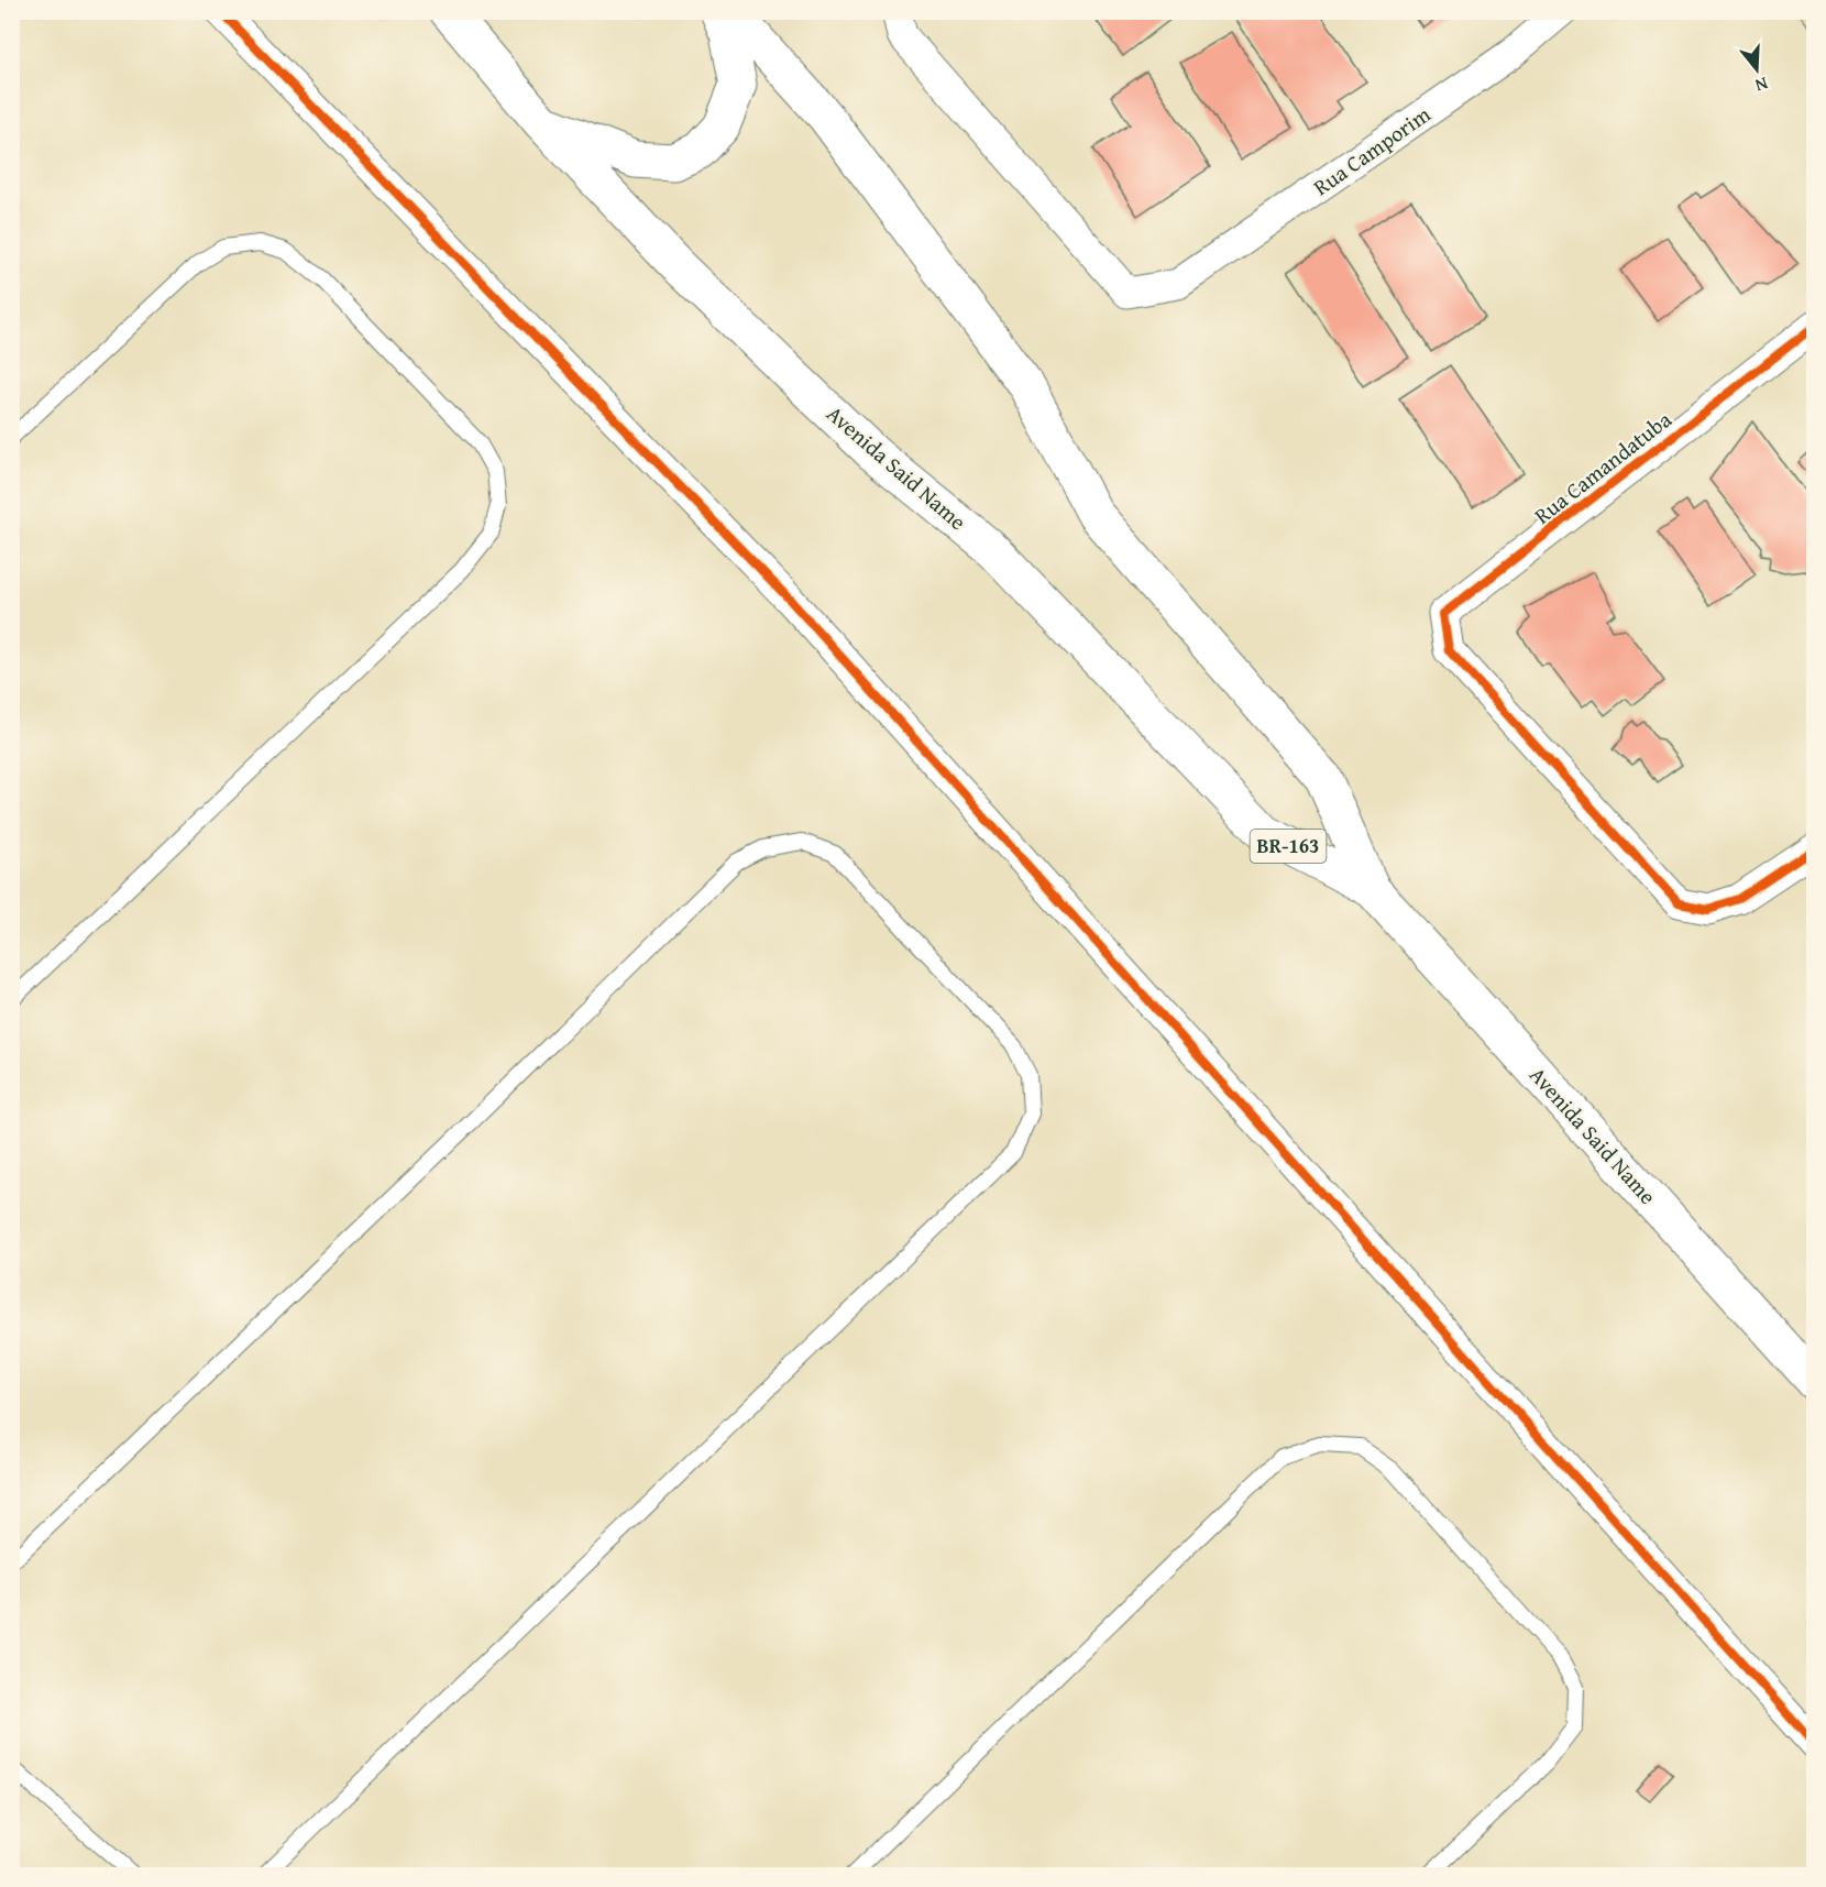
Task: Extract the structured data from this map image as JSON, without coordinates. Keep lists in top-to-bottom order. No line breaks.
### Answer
{"streets":{"highway":["Avenida Said Name","BR-163"],"street":["Rua Camporim","Rua Camandatuba"]},"north":"bottom"}
